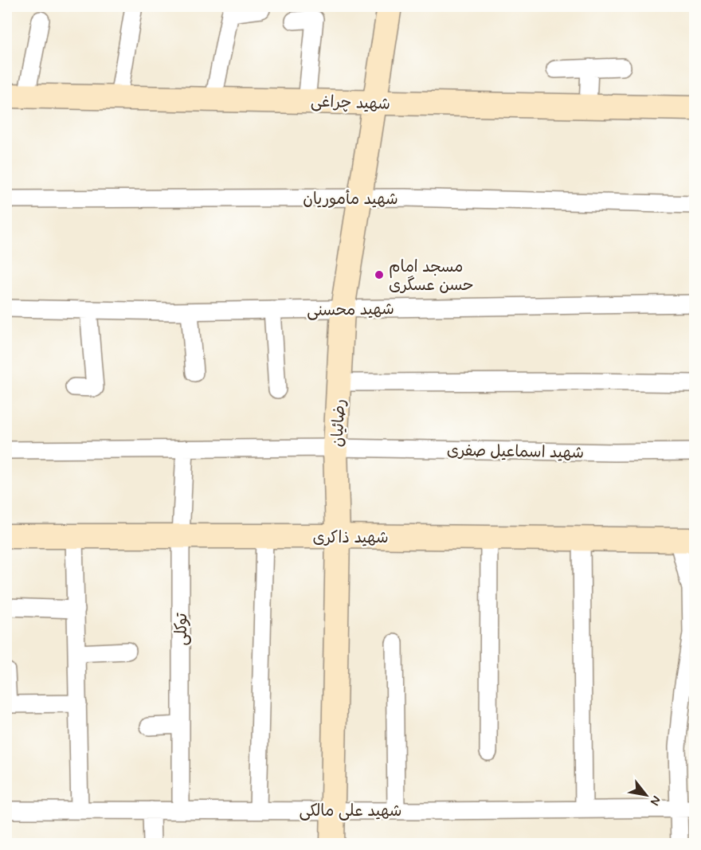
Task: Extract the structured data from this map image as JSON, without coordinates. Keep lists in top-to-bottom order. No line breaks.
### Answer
{"streets":{"street":["شهید چراغی","شهید مأموریان","شهید محسنی","رضائیان","شهید اسماعیل صفری","شهید ذاکری","توکلی","شهید علی مالکی"]},"crossings":[["شهید چراغی","رضائیان"],["شهید مأموریان","رضائیان"],["شهید محسنی","رضائیان"],["رضائیان","شهید اسماعیل صفری"],["رضائیان","شهید ذاکری"],["رضائیان","شهید علی مالکی"],["شهید اسماعیل صفری","توکلی"],["شهید ذاکری","توکلی"],["توکلی","شهید علی مالکی"]],"places":["مسجد امام حسن عسگری"],"north":"bottom right"}
